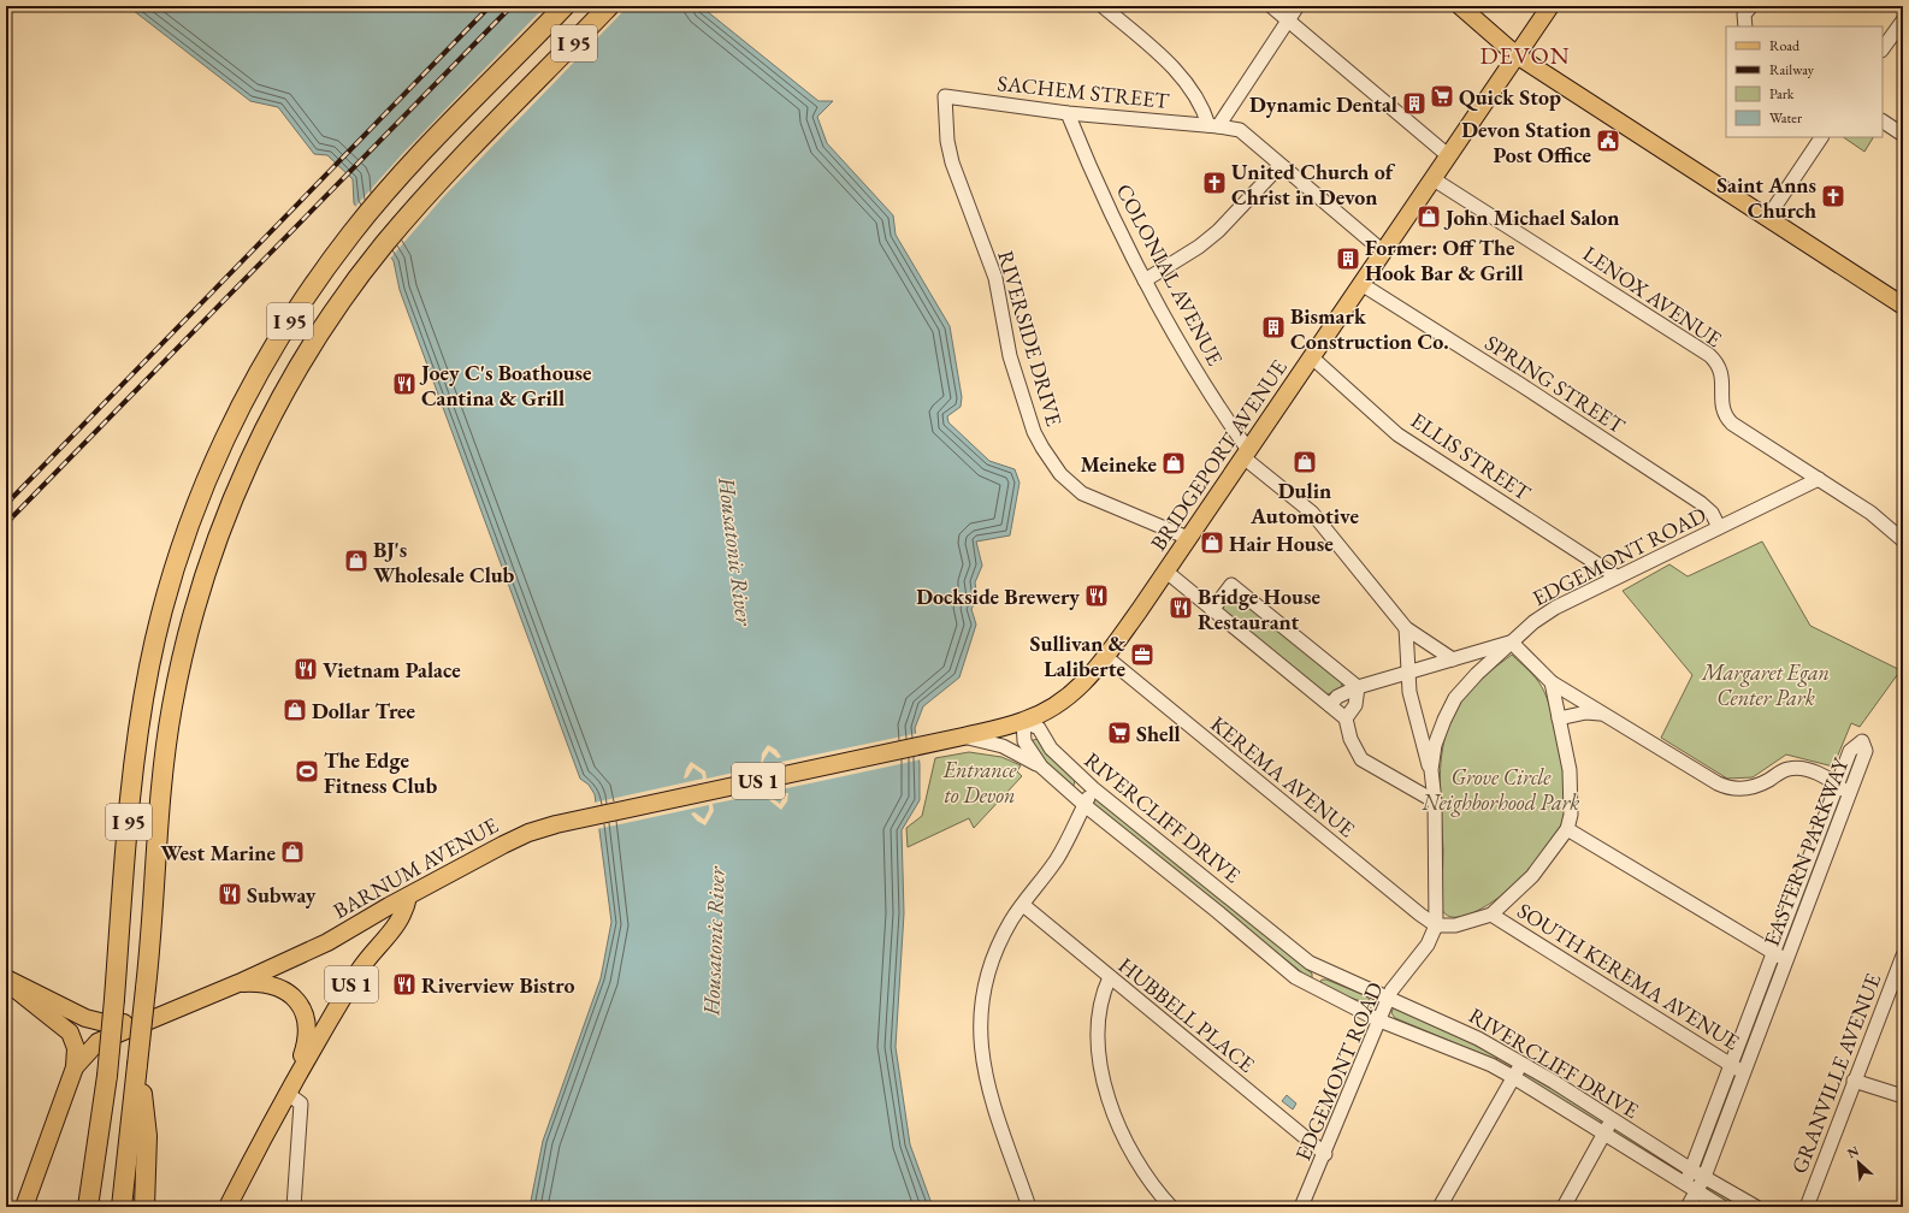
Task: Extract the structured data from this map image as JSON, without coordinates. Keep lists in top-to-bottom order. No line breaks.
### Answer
{"streets":{"highway":["I 95"],"main road":["BRIDGEPORT AVENUE","US 1","BARNUM AVENUE"],"street":["SACHEM STREET","COLONIAL AVENUE","LENOX AVENUE","RIVERSIDE DRIVE","SPRING STREET","ELLIS STREET","EDGEMONT ROAD","KEREMA AVENUE","RIVERCLIFF DRIVE","EASTERN PARKWAY","SOUTH KEREMA AVENUE","HUBBELL PLACE","GRANVILLE AVENUE"]},"crossings":[["SACHEM STREET","COLONIAL AVENUE"],["SACHEM STREET","RIVERSIDE DRIVE"],["SACHEM STREET","BRIDGEPORT AVENUE"],["COLONIAL AVENUE","BRIDGEPORT AVENUE"],["LENOX AVENUE","BRIDGEPORT AVENUE"],["LENOX AVENUE","EDGEMONT ROAD"],["RIVERSIDE DRIVE","BRIDGEPORT AVENUE"],["SPRING STREET","BRIDGEPORT AVENUE"],["SPRING STREET","EDGEMONT ROAD"],["BRIDGEPORT AVENUE","ELLIS STREET"],["BRIDGEPORT AVENUE","KEREMA AVENUE"],["BRIDGEPORT AVENUE","RIVERCLIFF DRIVE"],["BRIDGEPORT AVENUE","BARNUM AVENUE"],["ELLIS STREET","EDGEMONT ROAD"],["EDGEMONT ROAD","KEREMA AVENUE"],["EDGEMONT ROAD","RIVERCLIFF DRIVE"],["EDGEMONT ROAD","HUBBELL PLACE"],["US 1","BARNUM AVENUE"],["RIVERCLIFF DRIVE","EASTERN PARKWAY"],["RIVERCLIFF DRIVE","BARNUM AVENUE"],["EASTERN PARKWAY","SOUTH KEREMA AVENUE"]],"districts":["DEVON"],"water":["Housatonic River"],"parks":["Margaret Egan Center Park","Entrance to Devon","Grove Circle Neighborhood Park"],"places":{"supermarket":["Quick Stop","Shell"],"building":["Dynamic Dental","Former: Off The Hook Bar & Grill","Bismark Construction Co."],"public building":["Devon Station Post Office"],"church":["United Church of Christ in Devon","Saint Anns Church"],"shop":["John Michael Salon","Dulin Automotive","Meineke","Hair House","BJ's Wholesale Club","Dollar Tree","West Marine"],"restaurant":["Joey C's Boathouse Cantina & Grill","Dockside Brewery","Bridge House Restaurant","Vietnam Palace","Subway","Riverview Bistro"],"office":["Sullivan & Laliberte"],"sports":["The Edge Fitness Club"]},"legend":["Road","Railway","Park","Water"],"north":"top left"}
